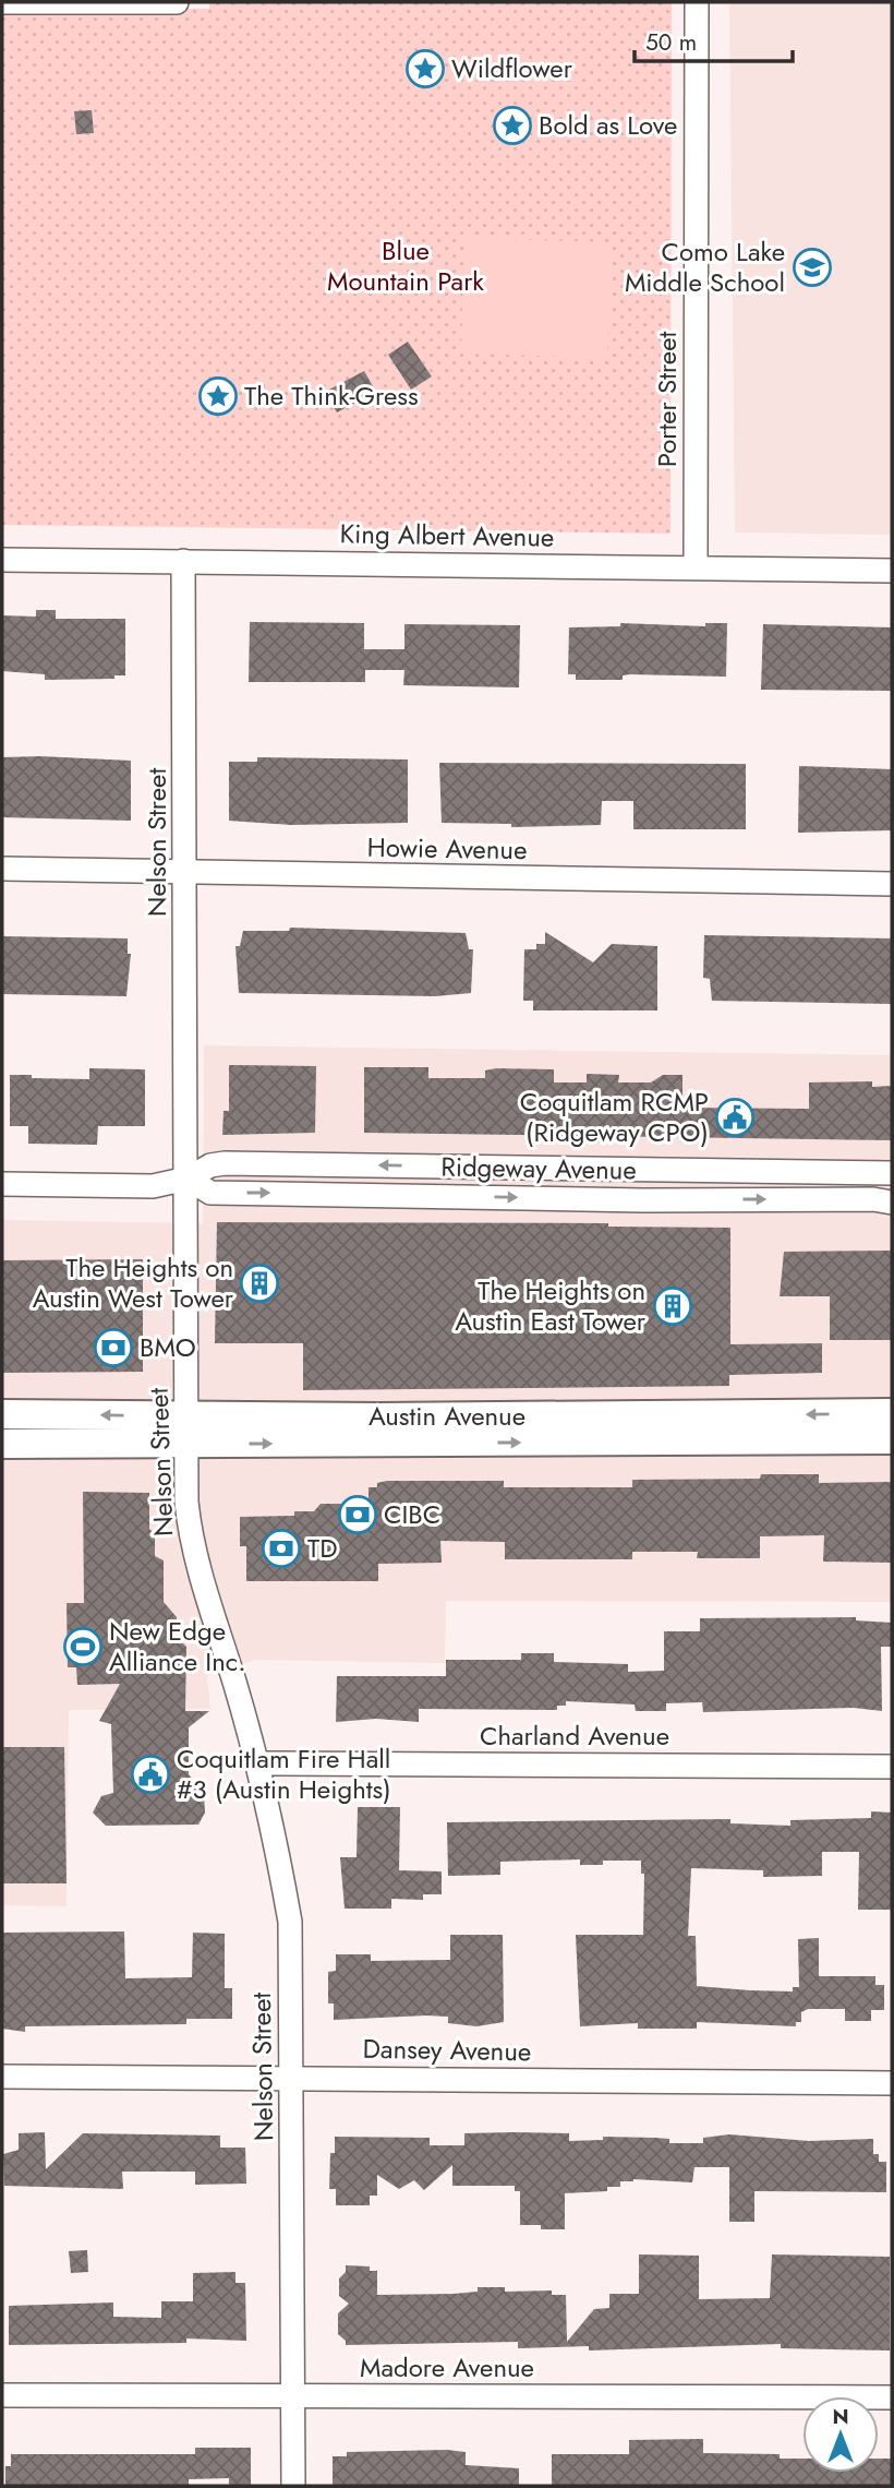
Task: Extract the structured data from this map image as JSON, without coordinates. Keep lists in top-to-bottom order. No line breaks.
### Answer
{"streets":{"main road":["Austin Avenue"],"street":["Porter Street","King Albert Avenue","Nelson Street","Howie Avenue","Ridgeway Avenue","Charland Avenue","Dansey Avenue","Madore Avenue"]},"crossings":[["Porter Street","King Albert Avenue"],["King Albert Avenue","Nelson Street"],["Nelson Street","Howie Avenue"],["Nelson Street","Ridgeway Avenue"],["Nelson Street","Austin Avenue"],["Nelson Street","Charland Avenue"],["Nelson Street","Dansey Avenue"],["Nelson Street","Madore Avenue"]],"parks":["Blue Mountain Park"],"places":{"place":["Wildflower","Bold as Love","The Think-Gress"],"school or university":["Como Lake Middle School"],"public building":["Coquitlam RCMP (Ridgeway CPO)","Coquitlam Fire Hall #3 (Austin Heights)"],"building":["The Heights on Austin West Tower","The Heights on Austin East Tower"],"bank":["BMO","CIBC","TD"],"sports":["New Edge Alliance Inc."]},"scale_bar":"50 m","north":"top"}
